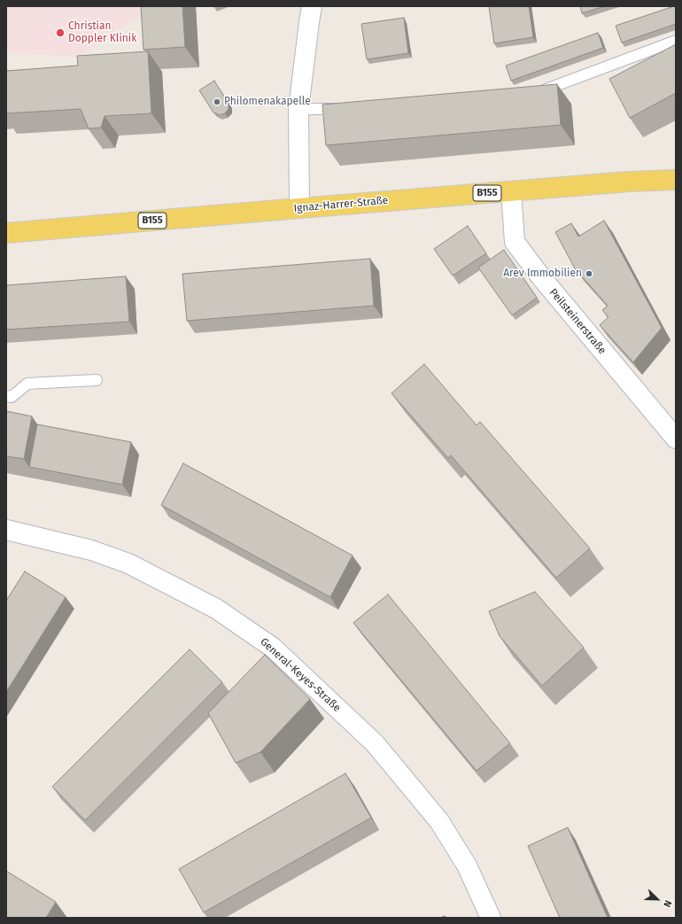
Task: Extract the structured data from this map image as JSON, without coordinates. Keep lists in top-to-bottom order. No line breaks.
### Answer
{"streets":{"main road":["B155","Ignaz-Harrer-Straße"],"street":["Peilsteinerstraße","General-Keyes-Straße"]},"crossings":[["Ignaz-Harrer-Straße","Peilsteinerstraße"]],"places":["Christian Doppler Klinik","Philomenakapelle","Arev Immobilien"],"north":"bottom right"}
